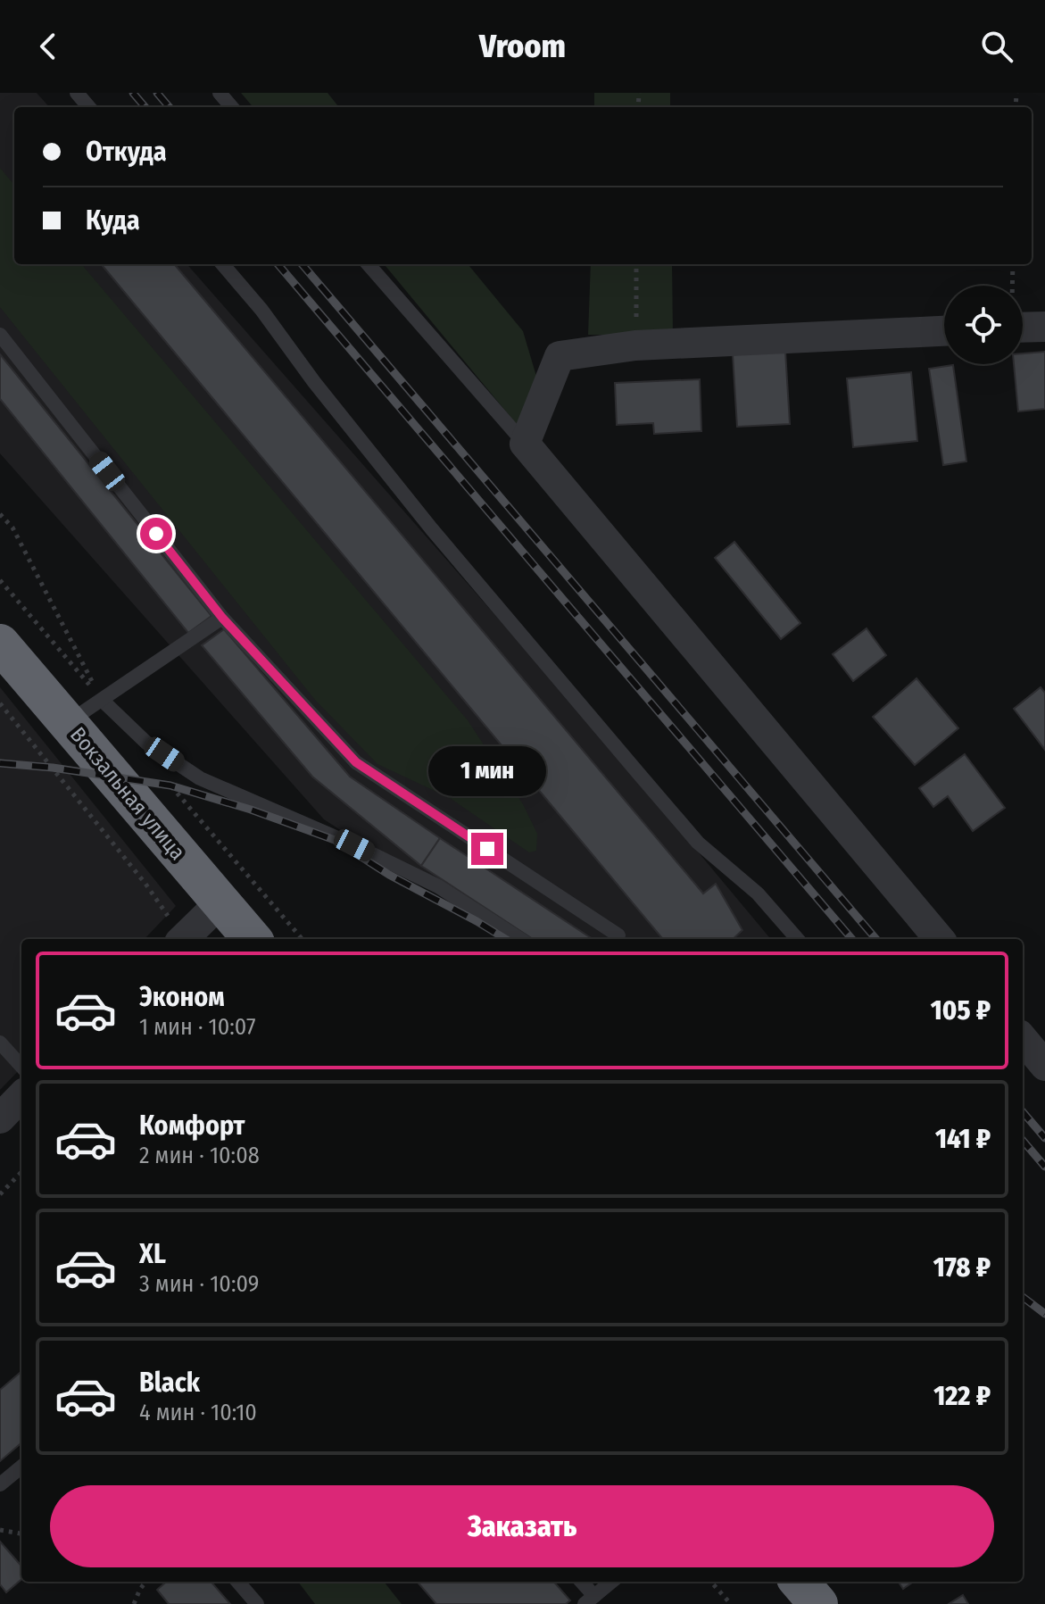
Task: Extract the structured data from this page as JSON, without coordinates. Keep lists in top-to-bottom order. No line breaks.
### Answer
{"streets":{"highway":["Вокзальная улица"]},"page":{"header":"Vroom","banner":["Откуда","Куда"],"bubble":"1 мин","list":[{"name":"Эконом","note":"1 мин · 10:07","value":"105 ₽"},{"name":"Комфорт","note":"2 мин · 10:08","value":"141 ₽"},{"name":"XL","note":"3 мин · 10:09","value":"178 ₽"},{"name":"Black","note":"4 мин · 10:10","value":"122 ₽"}],"buttons":"Заказать"}}
